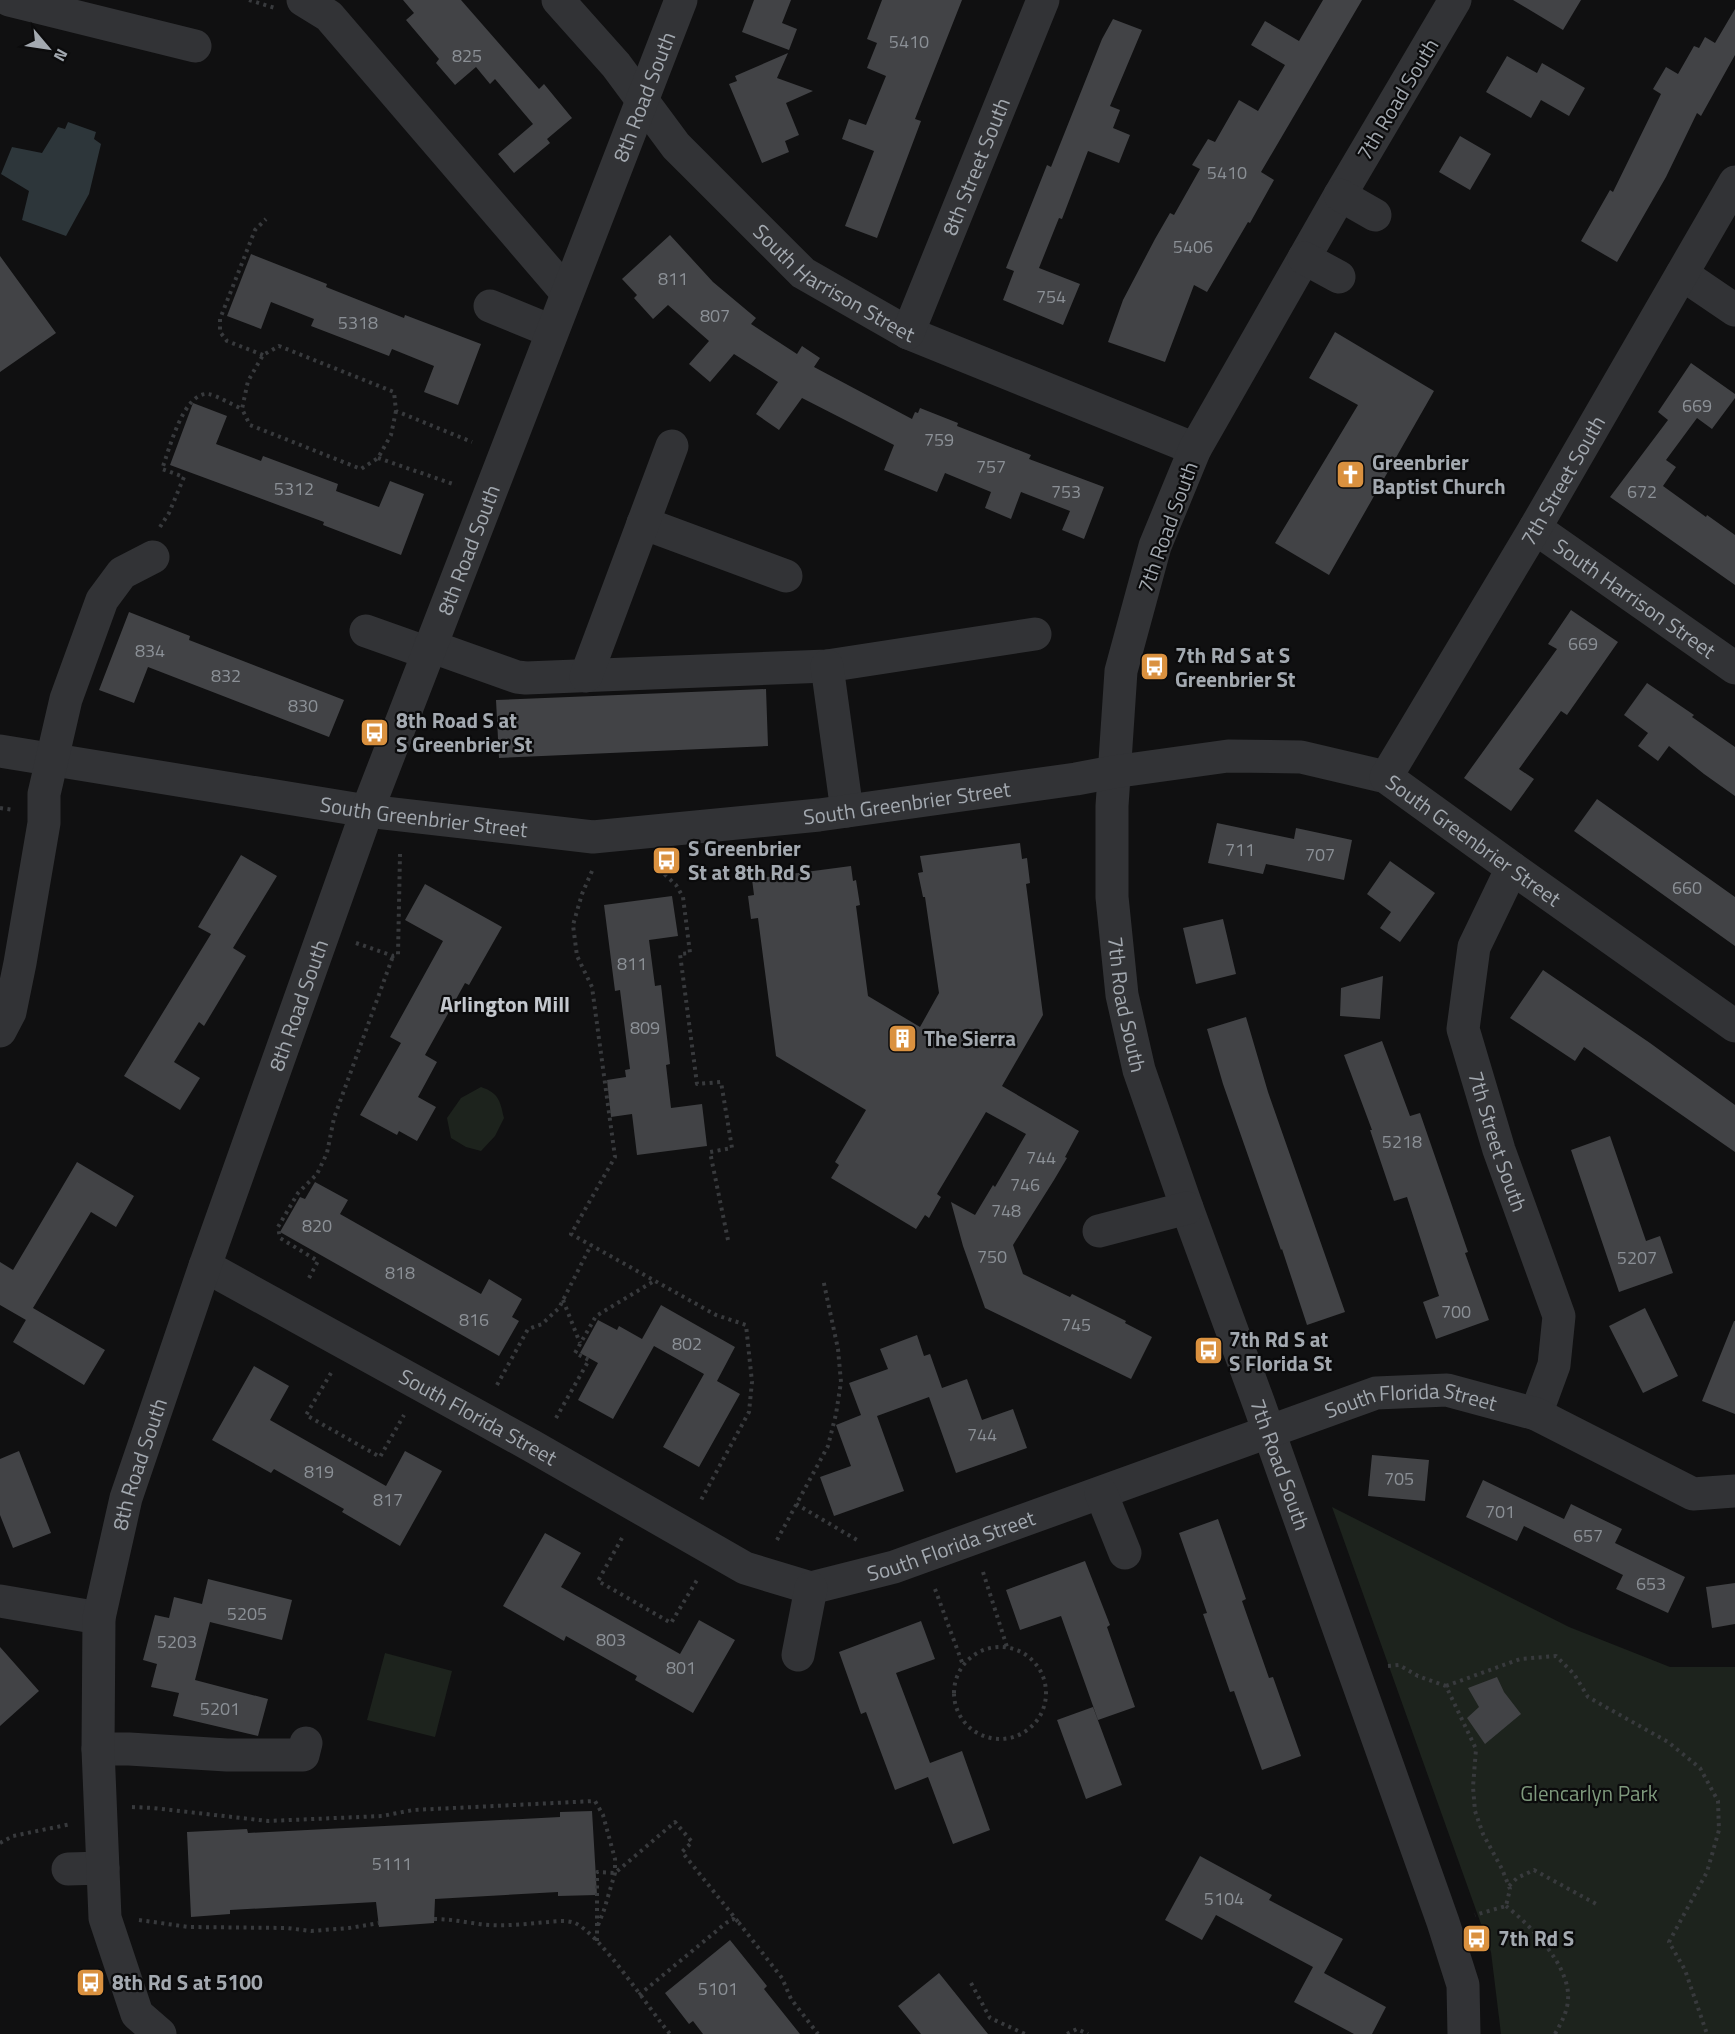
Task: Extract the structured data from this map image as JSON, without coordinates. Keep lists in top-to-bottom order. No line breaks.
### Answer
{"streets":{"street":["8th Road South","7th Road South","8th Street South","South Harrison Street","7th Street South","South Greenbrier Street","South Florida Street"]},"crossings":[["8th Road South","South Harrison Street"],["8th Road South","South Greenbrier Street"],["8th Road South","South Florida Street"],["7th Road South","South Harrison Street"],["7th Road South","South Greenbrier Street"],["7th Road South","South Florida Street"],["8th Street South","South Harrison Street"],["South Harrison Street","7th Street South"],["7th Street South","South Greenbrier Street"],["7th Street South","South Florida Street"]],"districts":["Arlington Mill"],"parks":["Glencarlyn Park"],"places":{"church":["Greenbrier Baptist Church"],"bus stop":["7th Rd S at S Greenbrier St","8th Road S at S Greenbrier St","S Greenbrier St at 8th Rd S","7th Rd S at S Florida St","7th Rd S","8th Rd S at 5100"],"building":["The Sierra"]},"house_numbers":["5410","825","5410","5406","811","754","807","5318","669","759","757","5312","753","672","669","834","832","830","711","707","660","811","809","5218","744","746","748","820","750","5207","818","700","816","745","802","744","819","705","817","701","657","653","5205","803","5203","801","5201","5111","5104","5101"],"north":"bottom right"}
